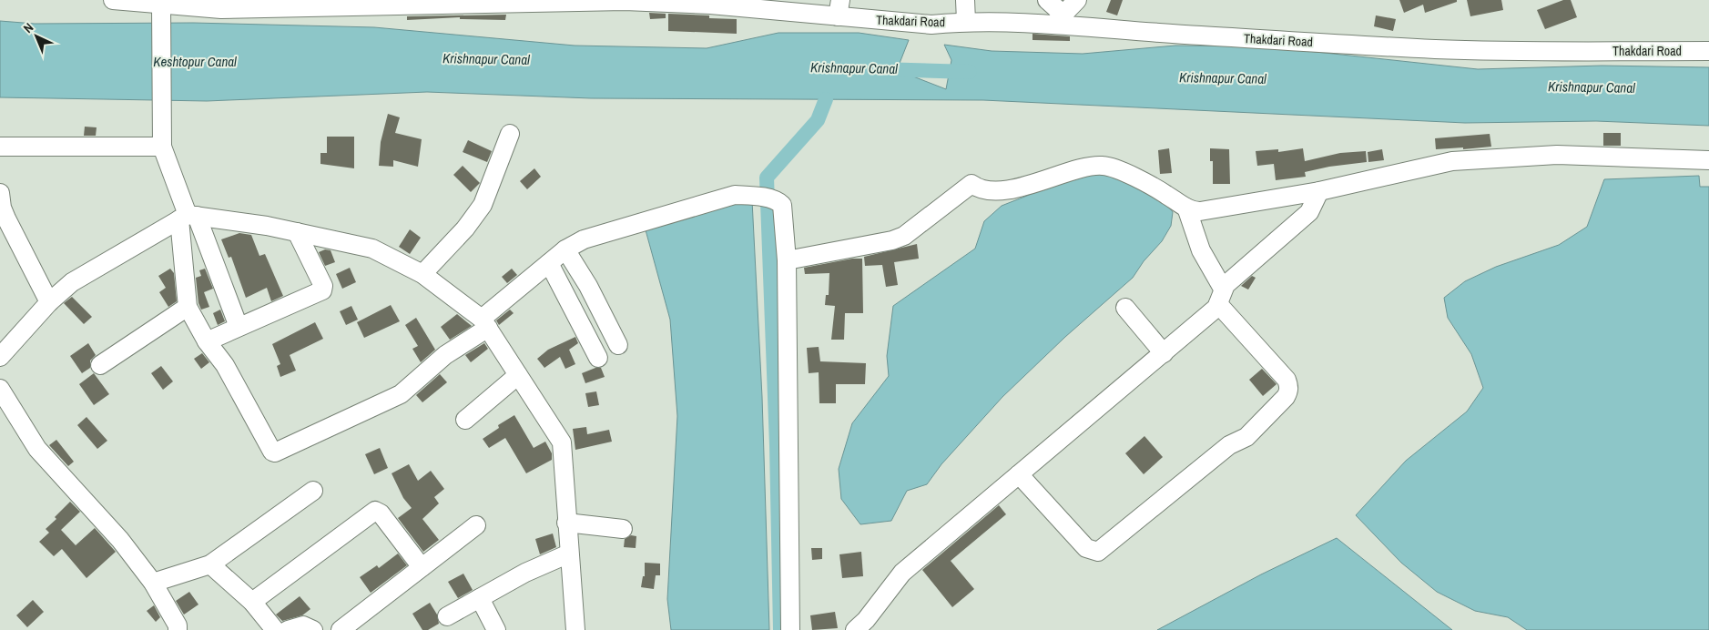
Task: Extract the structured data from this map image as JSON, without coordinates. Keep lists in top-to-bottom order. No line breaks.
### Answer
{"streets":{"street":["Thakdari Road"]},"water":["Krishnapur Canal","Keshtopur Canal"],"north":"top left"}
